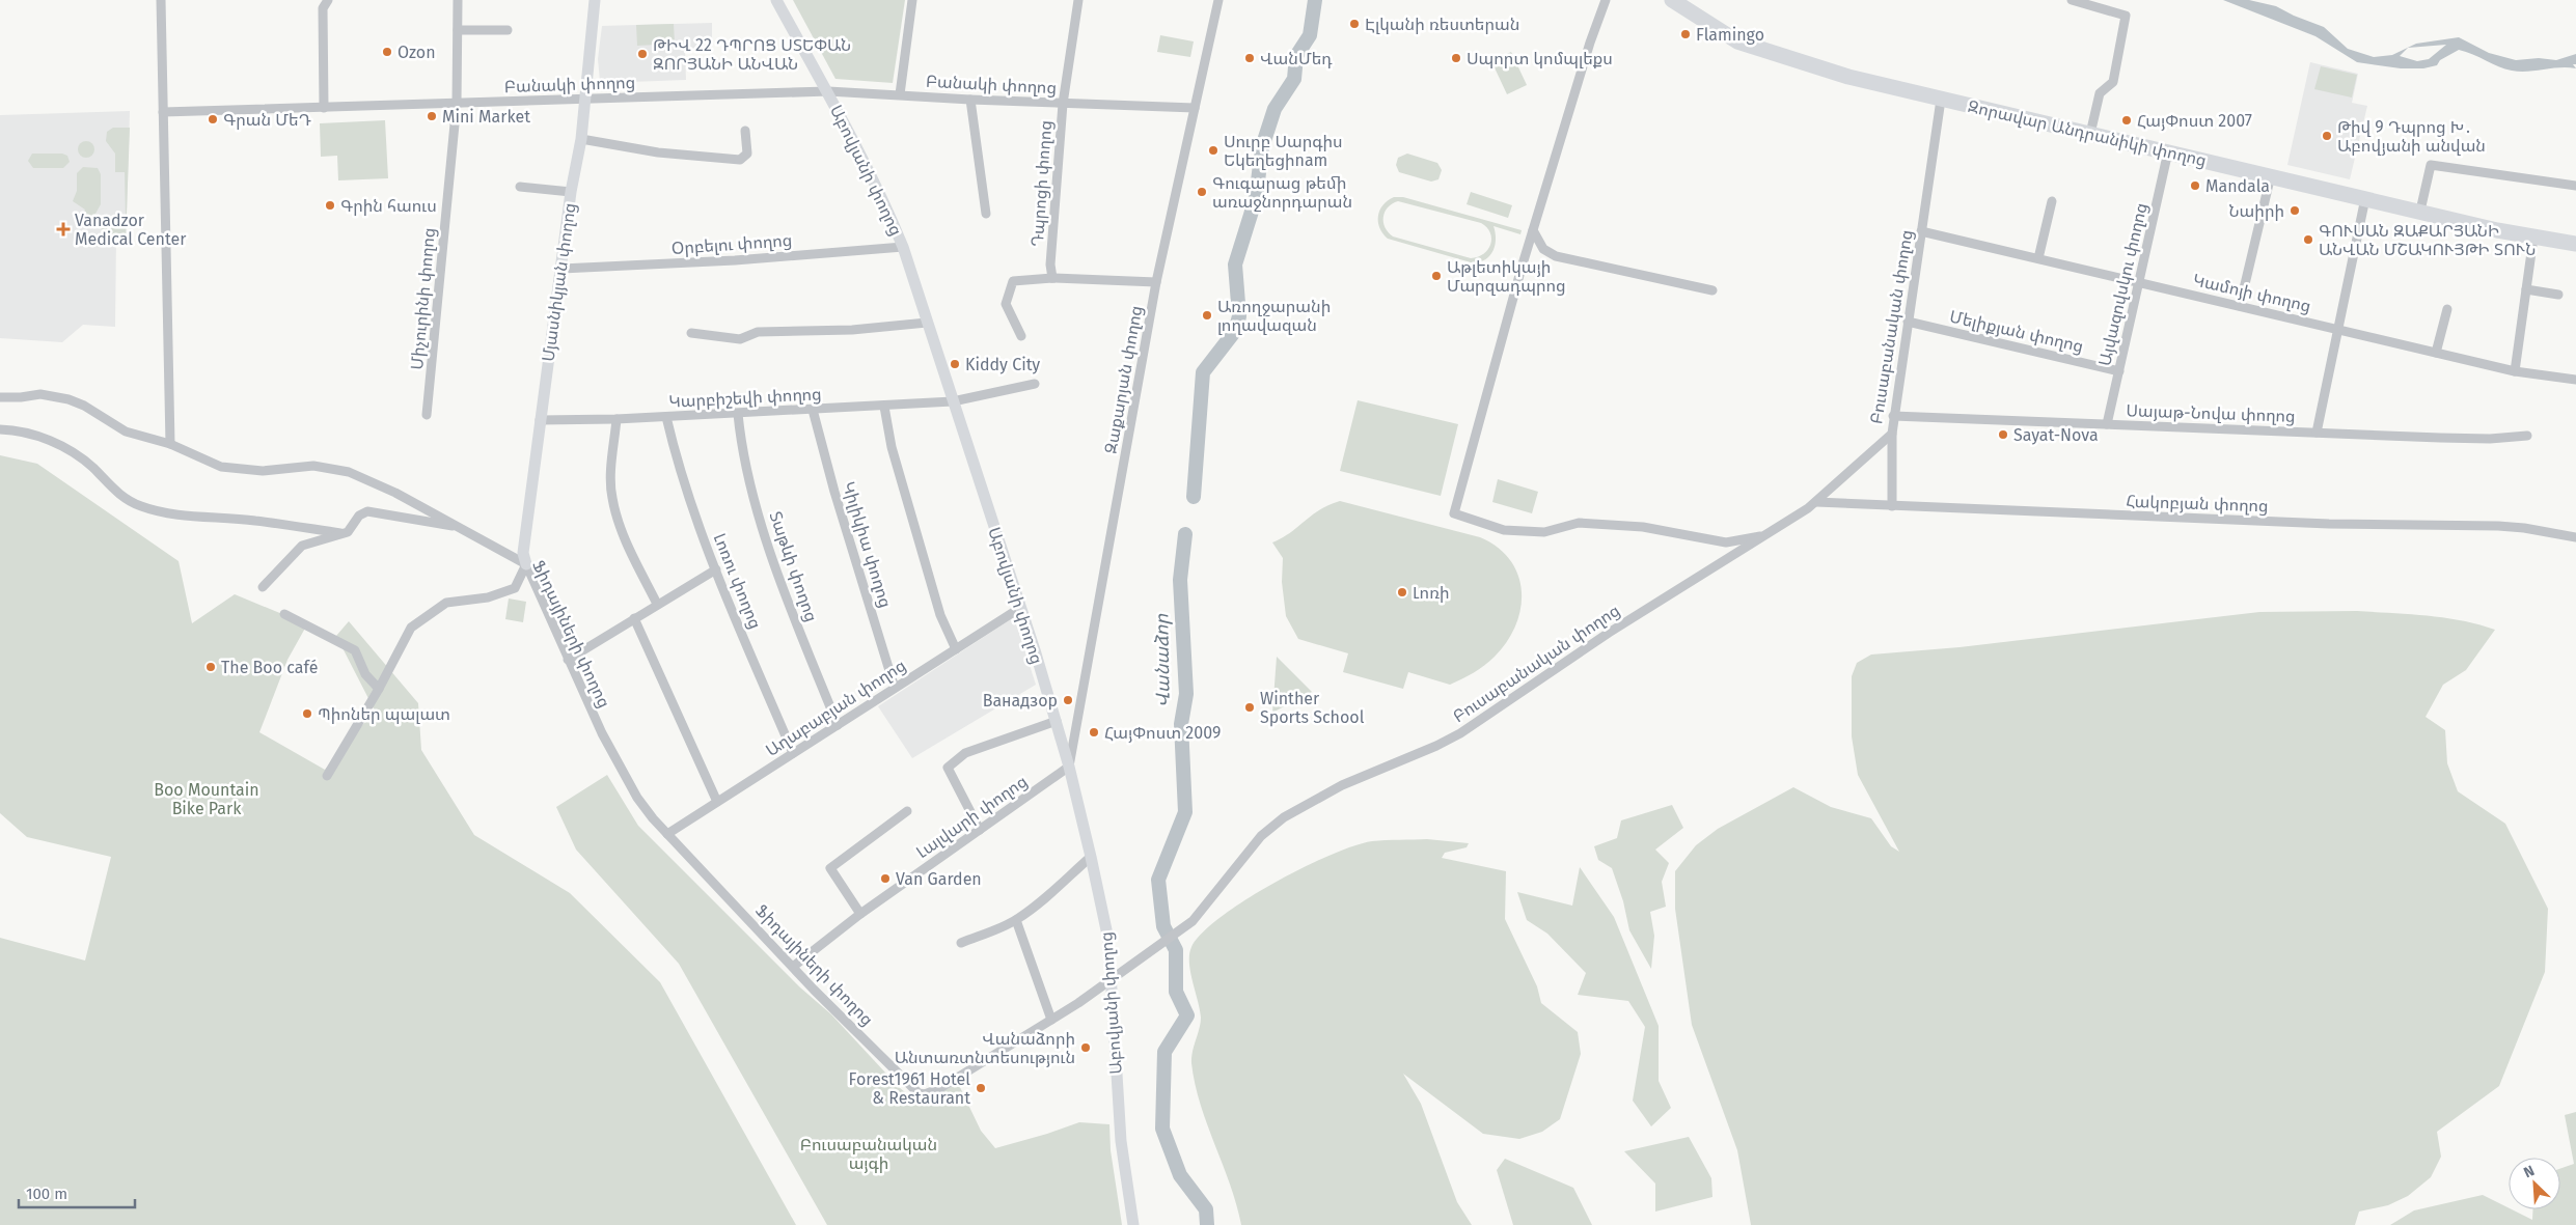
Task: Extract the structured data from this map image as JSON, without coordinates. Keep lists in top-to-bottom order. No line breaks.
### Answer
{"streets":{"highway":["Զորավար Անդրանիկի փողոց"],"street":["Բանակի փողոց","Աբովյանի փողոց","Դպրոցի փողոց","Օրբելու փողոց","Մյասնիկյան փողոց","Այվազովսկու փողոց","Կամոյի փողոց","Միչուրինի փողոց","Բուսաբանական փողոց","Մելիքյան փողոց","Զաքարյան փողոց","Կարբիշեվի փողոց","Սայաթ-Նովա փողոց","Հակոբյան փողոց","Կիլիկիա փողոց","Տաթևի փողոց","Լոռու փողոց","Ֆիդայիների փողոց","Աղաբաբյան փողոց","Լալվարի փողոց"]},"crossings":[["Բանակի փողոց","Աբովյանի փողոց"],["Բանակի փողոց","Դպրոցի փողոց"],["Բանակի փողոց","Մյասնիկյան փողոց"],["Բանակի փողոց","Միչուրինի փողոց"],["Բանակի փողոց","Զաքարյան փողոց"],["Զորավար Անդրանիկի փողոց","Այվազովսկու փողոց"],["Զորավար Անդրանիկի փողոց","Բուսաբանական փողոց"],["Աբովյանի փողոց","Օրբելու փողոց"],["Աբովյանի փողոց","Բուսաբանական փողոց"],["Աբովյանի փողոց","Զաքարյան փողոց"],["Աբովյանի փողոց","Կարբիշեվի փողոց"],["Աբովյանի փողոց","Աղաբաբյան փողոց"],["Աբովյանի փողոց","Լալվարի փողոց"],["Օրբելու փողոց","Մյասնիկյան փողոց"],["Մյասնիկյան փողոց","Կարբիշեվի փողոց"],["Մյասնիկյան փողոց","Ֆիդայիների փողոց"],["Այվազովսկու փողոց","Կամոյի փողոց"],["Այվազովսկու փողոց","Մելիքյան փողոց"],["Այվազովսկու փողոց","Սայաթ-Նովա փողոց"],["Կամոյի փողոց","Բուսաբանական փողոց"],["Բուսաբանական փողոց","Մելիքյան փողոց"],["Բուսաբանական փողոց","Սայաթ-Նովա փողոց"],["Բուսաբանական փողոց","Հակոբյան փողոց"],["Բուսաբանական փողոց","Ֆիդայիների փողոց"],["Զաքարյան փողոց","Լալվարի փողոց"],["Կարբիշեվի փողոց","Կիլիկիա փողոց"],["Կարբիշեվի փողոց","Տաթևի փողոց"],["Կարբիշեվի փողոց","Լոռու փողոց"],["Կիլիկիա փողոց","Աղաբաբյան փողոց"],["Տաթևի փողոց","Աղաբաբյան փողոց"],["Լոռու փողոց","Աղաբաբյան փողոց"],["Ֆիդայիների փողոց","Աղաբաբյան փողոց"],["Ֆիդայիների փողոց","Լալվարի փողոց"]],"water":["Վանաձոր"],"parks":["Boo Mountain Bike Park","Բուսաբանական այգի"],"places":{"other":["Էլկանի ռեստերան","Flamingo","Ozon","ԹԻՎ 22 ԴՊՐՈՑ ՍՏԵՓԱՆ ԶՈՐՅԱՆԻ ԱՆՎԱՆ","ՎանՄեդ","Սպորտ կոմպլեքս","Mini Market","Գրան ՄեԴ","ՀայՓոստ 2007","Թիվ 9 Դպրոց Խ․ Աբովյանի անվան","Սուրբ Սարգիս Եկեղեցիnam","Mandala","Գուգարաց թեմի առաջնորդարան","Գրին հաուս","Նաիրի","ԳՈՒՍԱՆ ԶԱՔԱՐՅԱՆԻ ԱՆՎԱՆ ՄՇԱԿՈՒՅԹԻ ՏՈՒՆ","Աթլետիկայի Մարզադպրոց","Առողջարանի լողավազան","Kiddy City","Sayat-Nova","Լոռի","The Boo café","Ванадзор","Winther Sports School","Պիոներ պալատ","ՀայՓոստ 2009","Van Garden","Վանաձորի Անտառտնտեսություն","Forest1961 Hotel & Restaurant"],"health":["Vanadzor Medical Center"]},"scale_bar":"100 m","north":"top left"}
